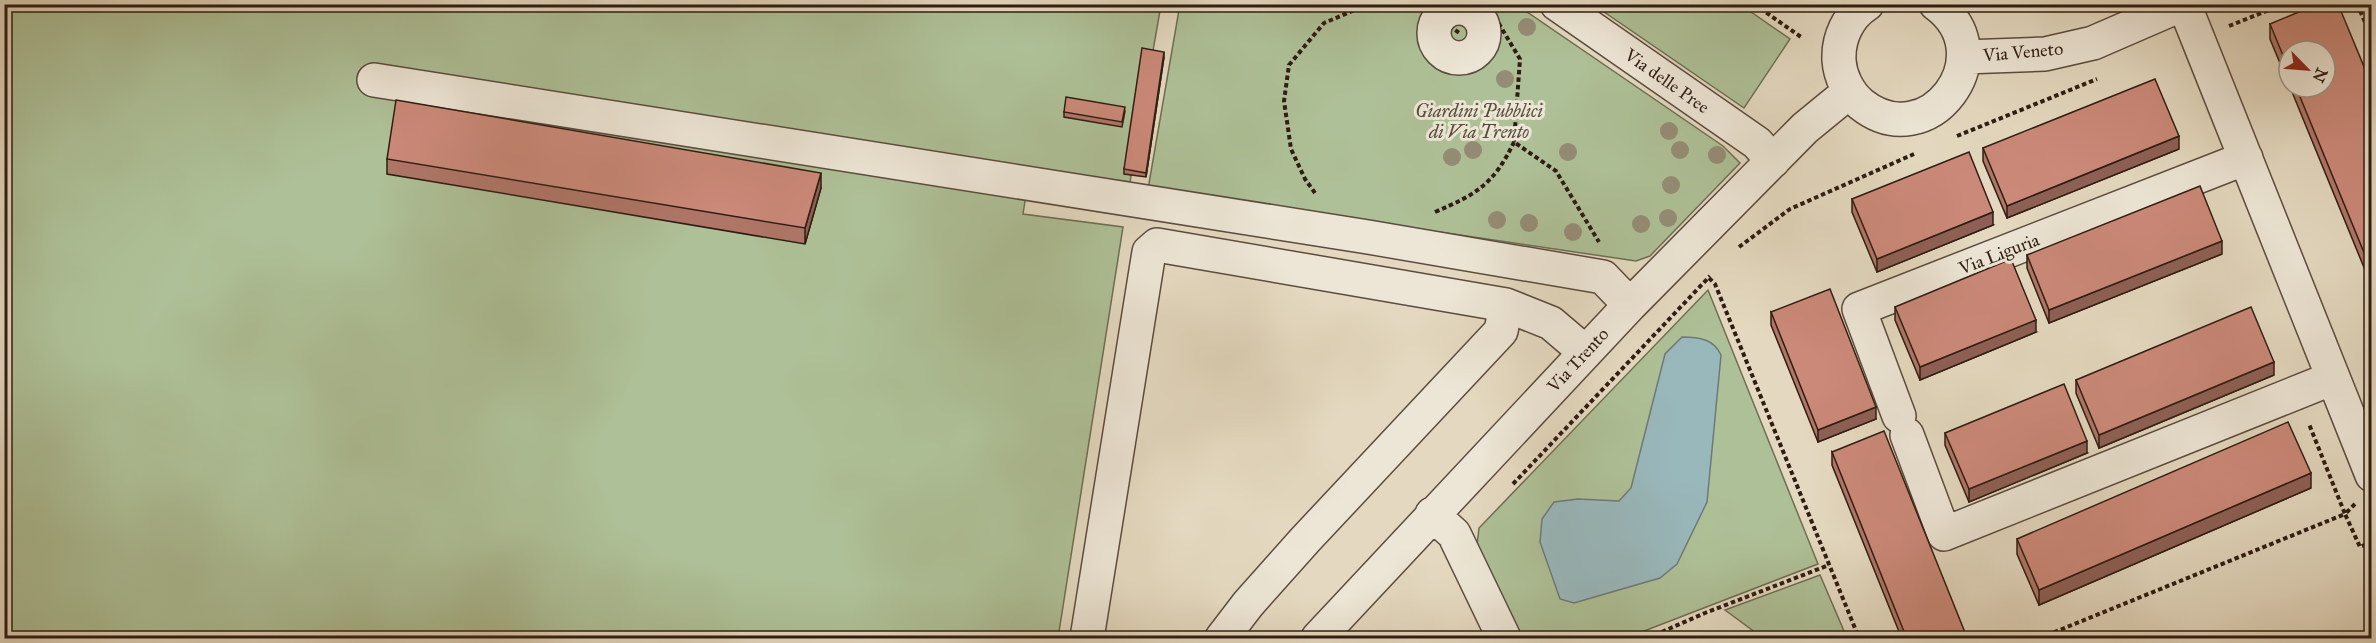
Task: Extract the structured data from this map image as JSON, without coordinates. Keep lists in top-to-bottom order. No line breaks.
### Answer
{"streets":{"street":["Via Veneto","Via delle Pree","Via Liguria","Via Trento"]},"crossings":[["Via delle Pree","Via Trento"]],"parks":["Giardini Pubblici di Via Trento"],"north":"bottom right"}
